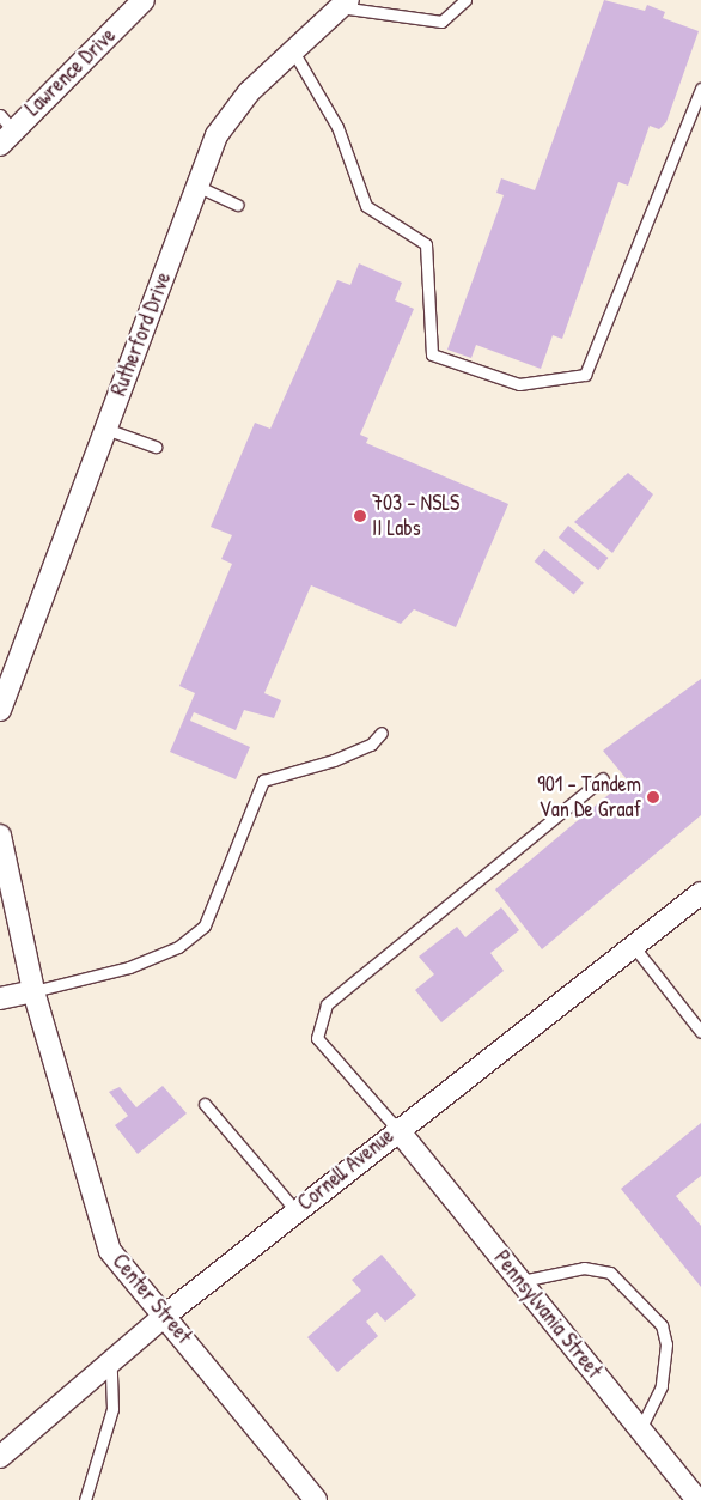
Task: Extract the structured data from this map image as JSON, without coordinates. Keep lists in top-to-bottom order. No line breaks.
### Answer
{"streets":{"street":["Lawrence Drive","Rutherford Drive","Cornell Avenue","Center Street","Pennsylvania Street"]},"crossings":[["Cornell Avenue","Center Street"],["Cornell Avenue","Pennsylvania Street"]],"places":["703 - NSLS II Labs","901 - Tandem Van De Graaf"]}
